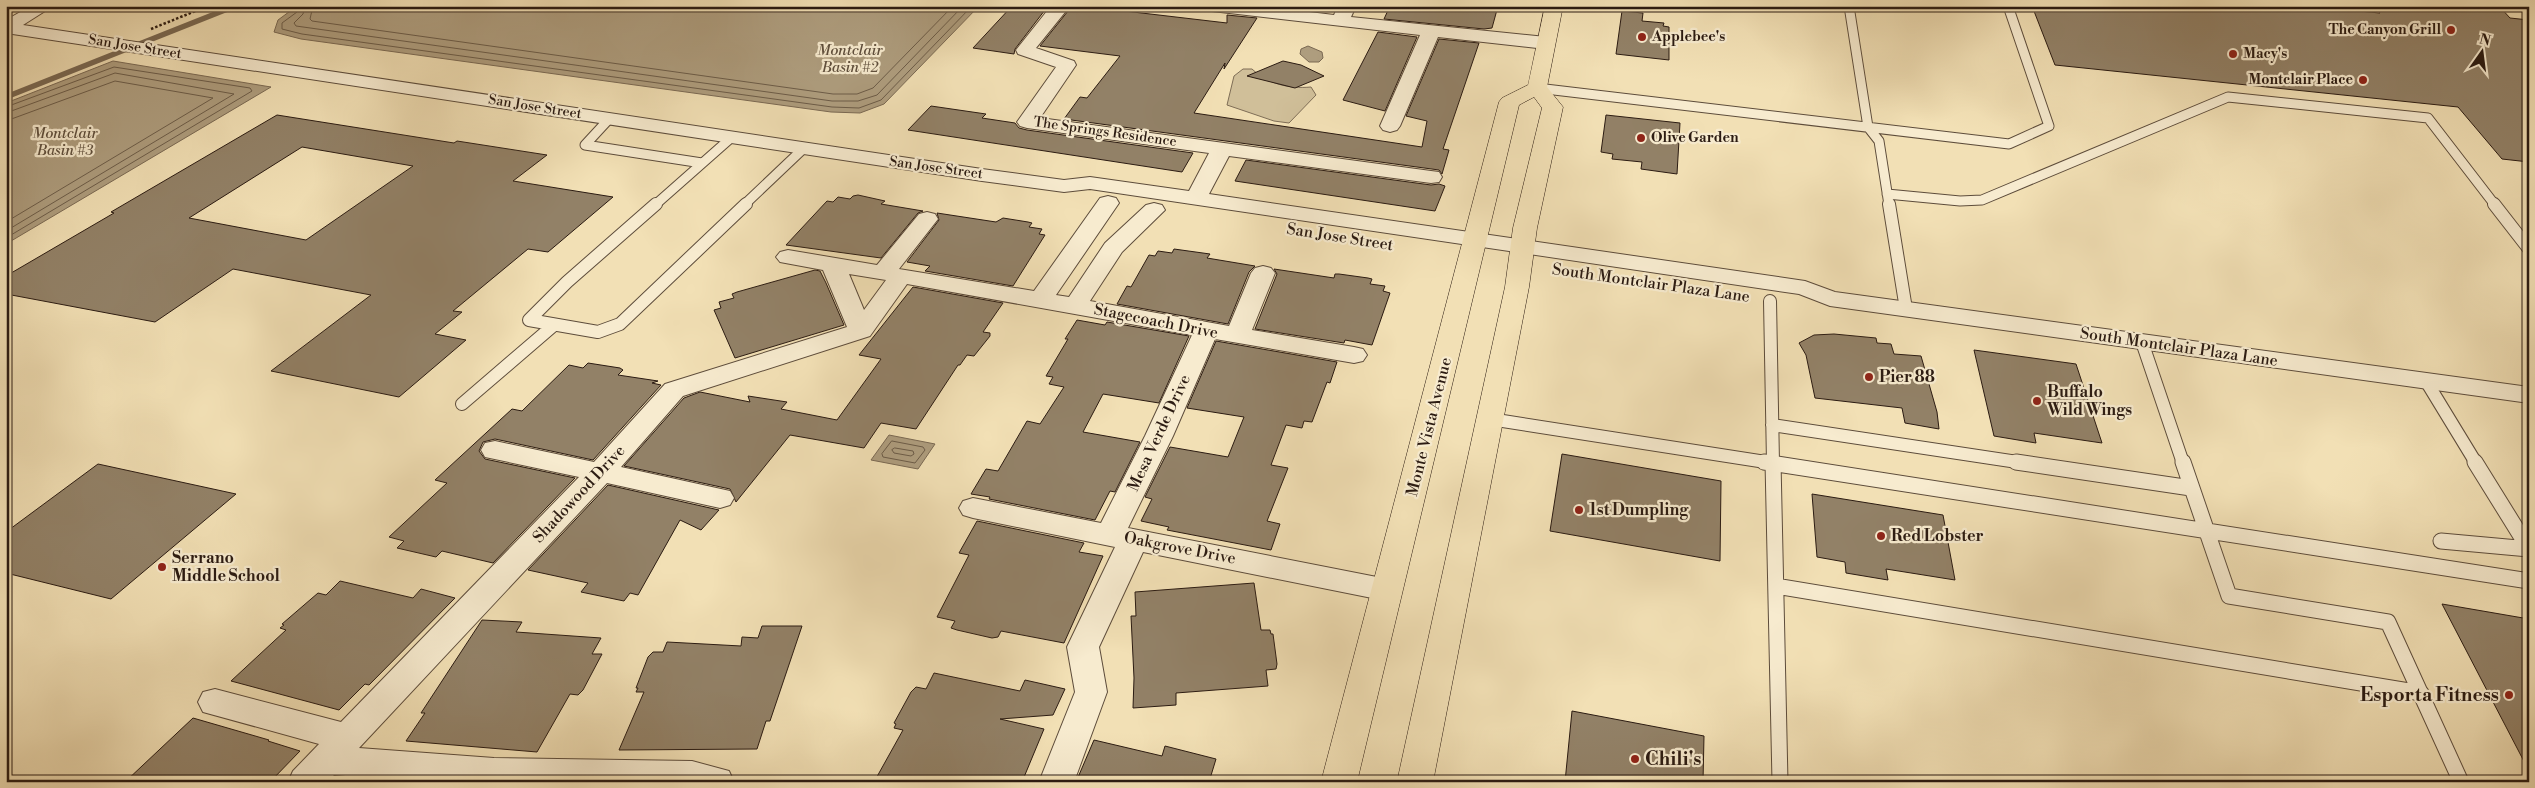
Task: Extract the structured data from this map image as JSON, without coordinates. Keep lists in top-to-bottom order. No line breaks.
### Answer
{"streets":{"main road":["Monte Vista Avenue"],"street":["San Jose Street","The Springs Residence","South Montclair Plaza Lane","Stagecoach Drive","Mesa Verde Drive","Shadowood Drive","Oakgrove Drive"]},"crossings":[["San Jose Street","South Montclair Plaza Lane"],["San Jose Street","Stagecoach Drive"],["San Jose Street","Monte Vista Avenue"],["South Montclair Plaza Lane","Monte Vista Avenue"],["Stagecoach Drive","Mesa Verde Drive"],["Monte Vista Avenue","Oakgrove Drive"],["Mesa Verde Drive","Oakgrove Drive"]],"water":["Montclair Basin #2","Montclair Basin #3"],"places":["The Canyon Grill","Applebee's","Macy's","Montclair Place","Olive Garden","Pier 88","Buffalo Wild Wings","1st Dumpling","Red Lobster","Serrano Middle School","Esporta Fitness","Chili's"],"north":"top"}
